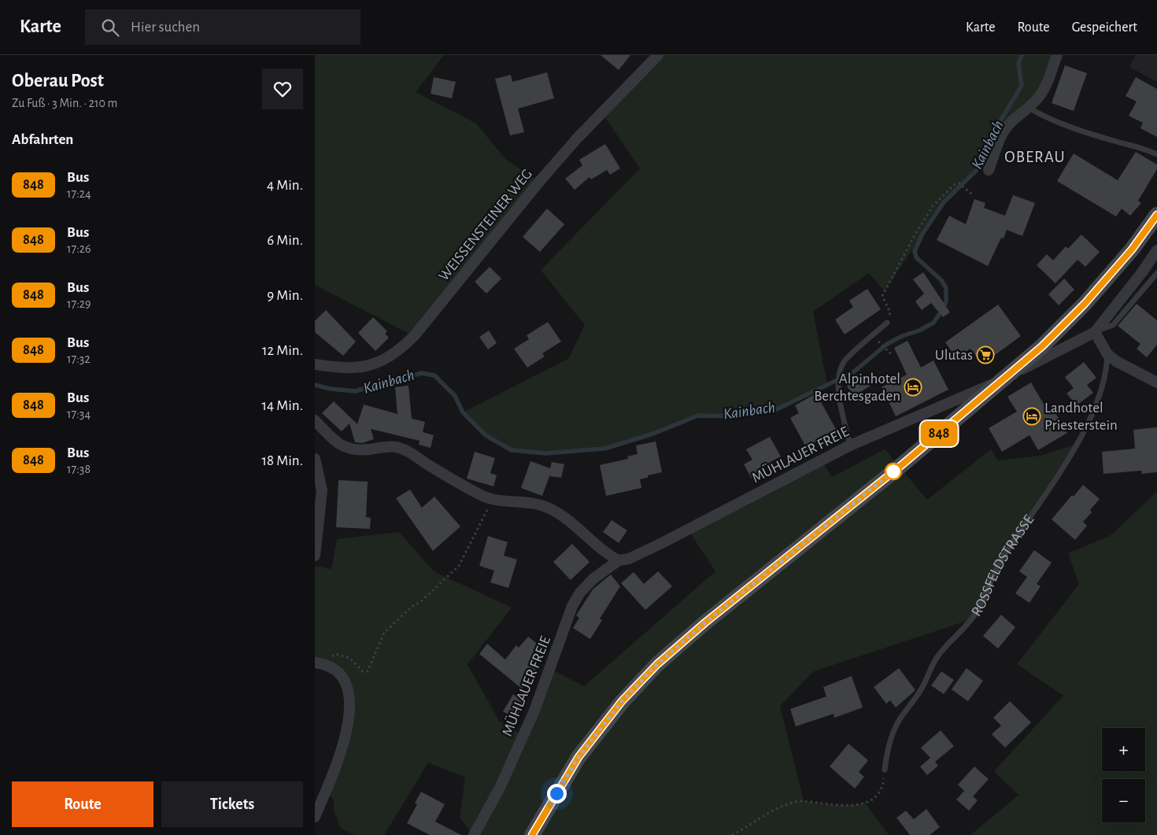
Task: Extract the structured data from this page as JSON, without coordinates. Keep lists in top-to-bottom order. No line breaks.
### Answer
{"streets":{"street":["WEISSENSTEINER WEG","MÜHLAUER FREIE"],"lane":["ROSSFELDSTRASSE"]},"districts":["OBERAU"],"water":["Kainbach"],"places":{"supermarket":["Ulutas"],"hotel":["Alpinhotel Berchtesgaden","Landhotel Priesterstein"]},"lines":["bus line 848"],"page":{"header":"Karte","search":"Hier suchen","nav":["Karte","Route","Gespeichert"],"heading":[["Oberau Post","Zu Fuß · 3 Min. · 210 m"],"Abfahrten"],"on_map":"848","list":[{"mark":"848","name":"Bus","note":"17:24","value":"4 Min."},{"mark":"848","name":"Bus","note":"17:26","value":"6 Min."},{"mark":"848","name":"Bus","note":"17:29","value":"9 Min."},{"mark":"848","name":"Bus","note":"17:32","value":"12 Min."},{"mark":"848","name":"Bus","note":"17:34","value":"14 Min."},{"mark":"848","name":"Bus","note":"17:38","value":"18 Min."}],"map_buttons":["+","−"],"buttons":["Route","Tickets"]}}
